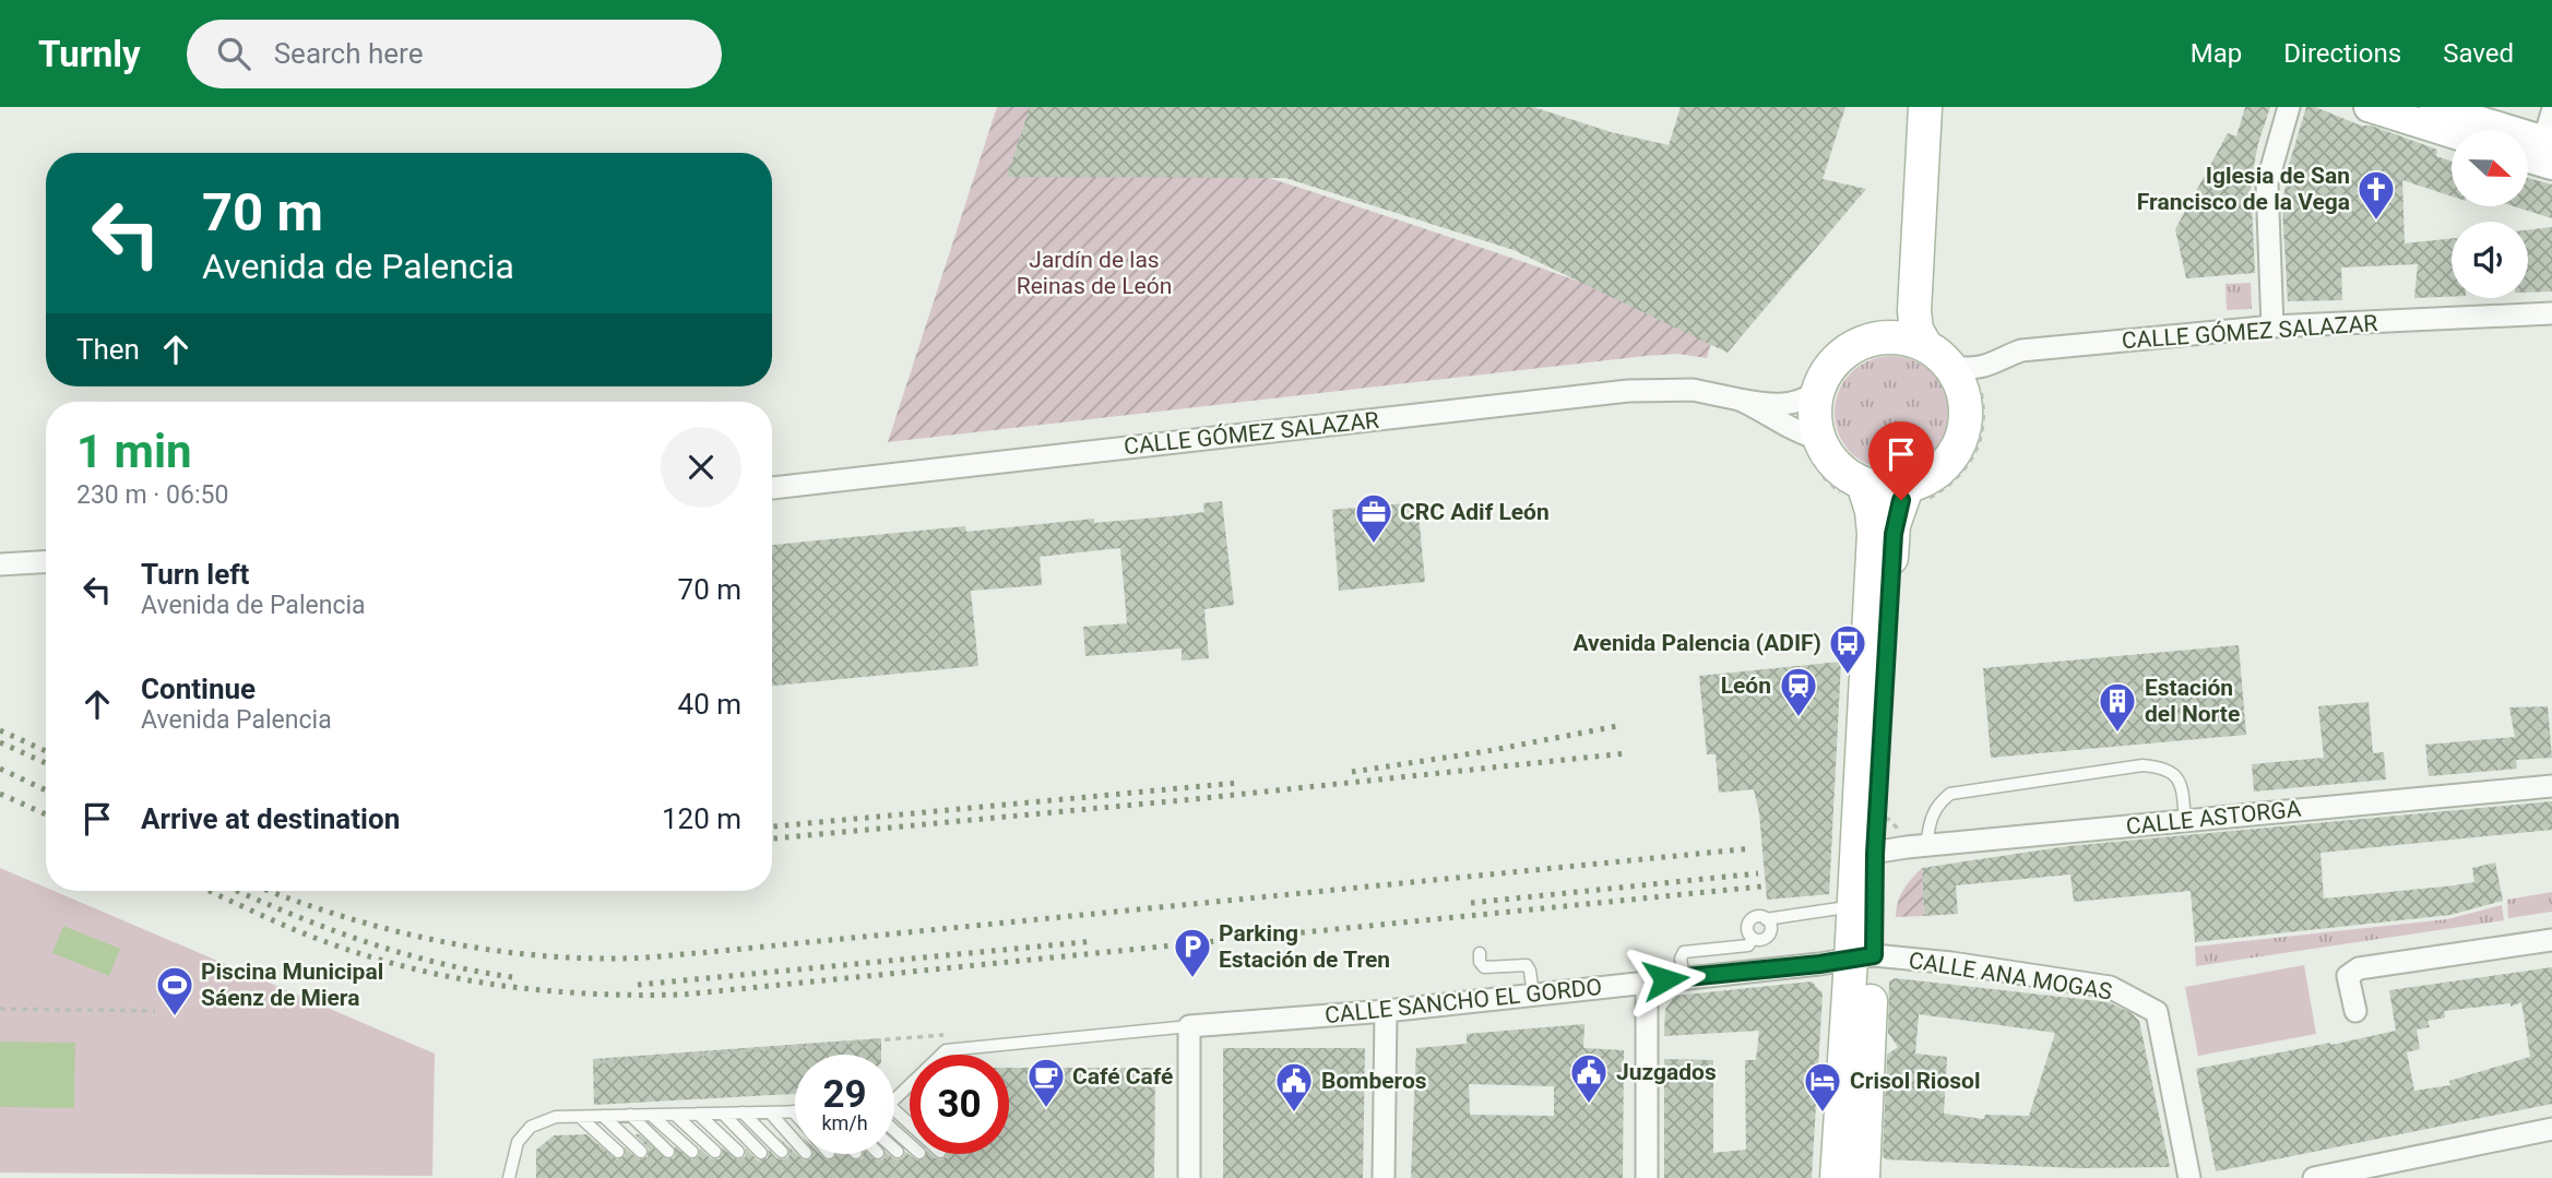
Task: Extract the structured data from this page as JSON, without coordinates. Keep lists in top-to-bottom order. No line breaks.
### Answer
{"streets":{"street":["CALLE GÓMEZ SALAZAR","CALLE ASTORGA","CALLE ANA MOGAS","CALLE SANCHO EL GORDO"]},"crossings":[["CALLE ANA MOGAS","CALLE SANCHO EL GORDO"]],"parks":["Jardín de las Reinas de León"],"places":{"church":["Iglesia de San Francisco de la Vega"],"office":["CRC Adif León"],"bus stop":["Avenida Palencia (ADIF)"],"station":["León"],"building":["Estación del Norte"],"parking":["Parking Estación de Tren"],"sports":["Piscina Municipal Sáenz de Miera"],"public building":["Juzgados","Bomberos"],"cafe":["Café Café"],"hotel":["Crisol Riosol"]},"north":"right","page":{"header":"Turnly","search":"Search here","nav":["Map","Directions","Saved"],"turn":["70 m","Avenida de Palencia"],"then":"Then","heading":["1 min","230 m · 06:50"],"list":[{"name":"Turn left","note":"Avenida de Palencia","value":"70 m"},{"name":"Continue","note":"Avenida Palencia","value":"40 m"},{"name":"Arrive at destination","value":"120 m"}],"speed":"29 km/h","limit":"30"}}
